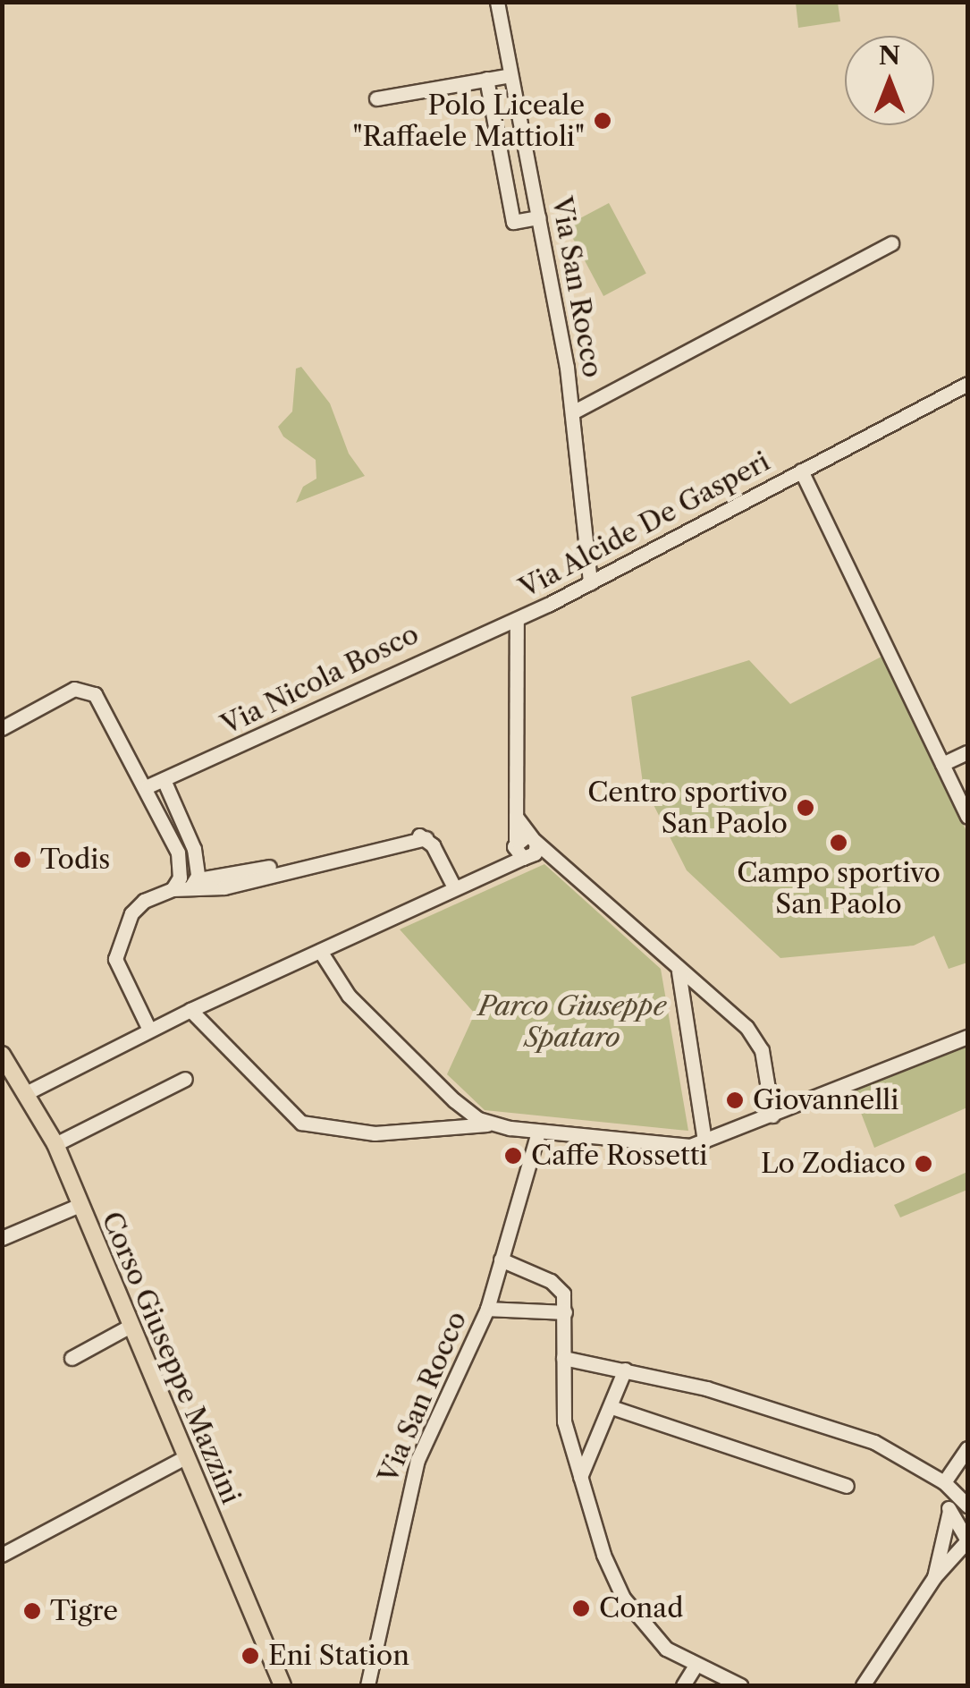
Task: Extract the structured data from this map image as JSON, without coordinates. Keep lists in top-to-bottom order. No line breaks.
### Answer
{"streets":{"main road":["Corso Giuseppe Mazzini"],"street":["Via San Rocco","Via Alcide De Gasperi","Via Nicola Bosco"]},"crossings":[["Via San Rocco","Via Alcide De Gasperi"],["Via Alcide De Gasperi","Via Nicola Bosco"]],"parks":["Parco Giuseppe Spataro"],"places":["Polo Liceale \"Raffaele Mattioli\"","Centro sportivo San Paolo","Campo sportivo San Paolo","Todis","Giovannelli","Caffe Rossetti","Lo Zodiaco","Conad","Tigre","Eni Station"],"north":"top"}
